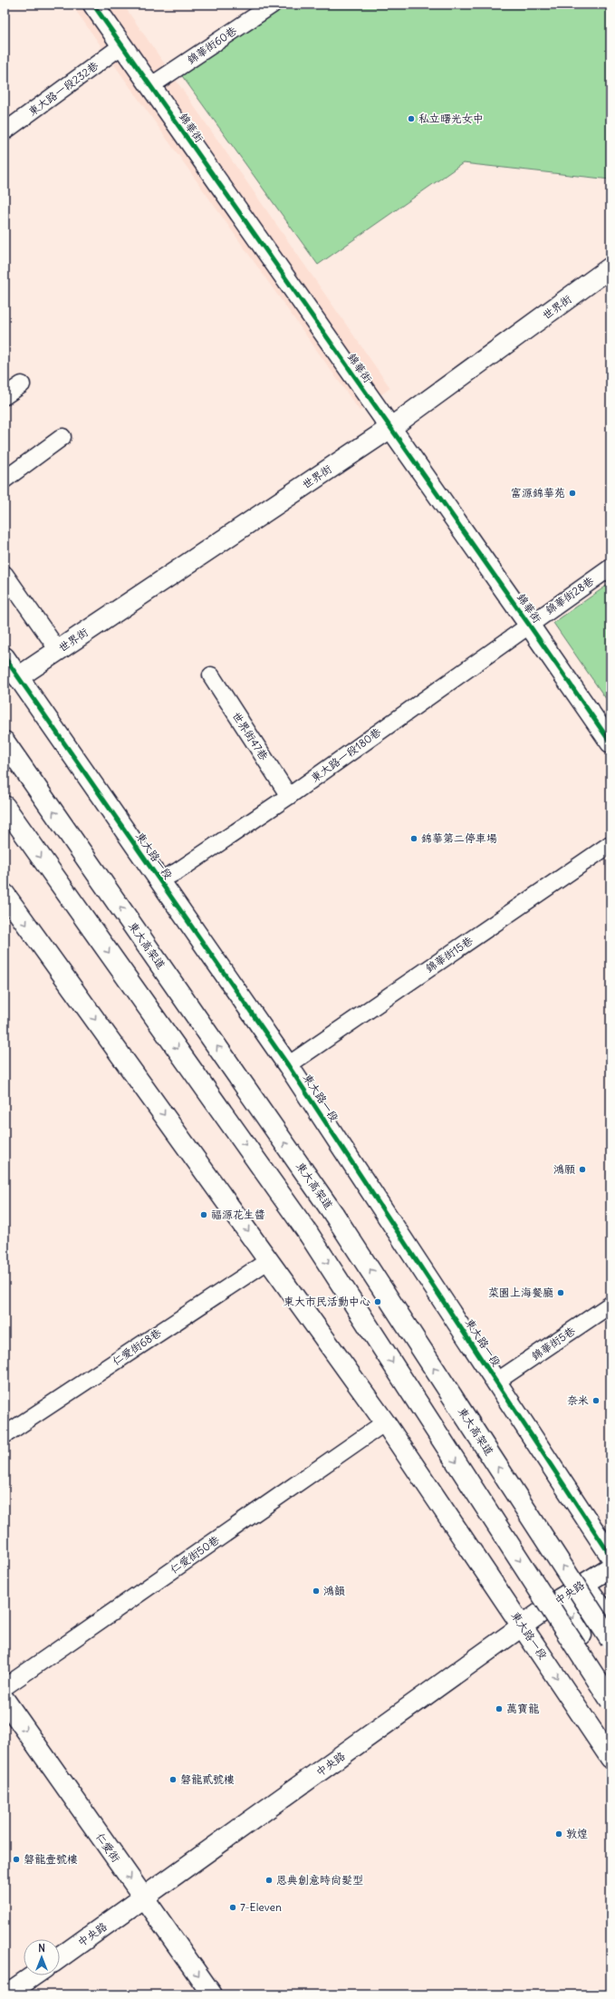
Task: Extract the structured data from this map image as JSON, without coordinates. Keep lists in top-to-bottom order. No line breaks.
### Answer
{"streets":{"street":["錦華街","世界街","東大路一段","東大高架道","中央路","仁愛街"],"lane":["錦華街60巷","東大路一段232巷","錦華街28巷","世界街47巷","東大路一段180巷","錦華街15巷","錦華街5巷","仁愛街68巷","仁愛街50巷"]},"crossings":[["錦華街60巷","錦華街"],["東大路一段232巷","錦華街"],["錦華街","世界街"],["錦華街","錦華街28巷"],["錦華街","東大路一段180巷"],["世界街","東大路一段"],["錦華街28巷","東大路一段180巷"],["世界街47巷","東大路一段180巷"],["東大路一段180巷","東大路一段"],["東大路一段","錦華街15巷"],["東大路一段","錦華街5巷"],["東大路一段","仁愛街68巷"],["東大路一段","仁愛街50巷"],["東大路一段","中央路"],["中央路","仁愛街"]],"one_way":["仁愛街"],"places":["私立曙光女中","富源錦華苑","錦華第二停車場","鴻願","福源花生醬","菜園上海餐廳","東大市民活動中心","奈米","鴻韻","萬寶龍","磐龍貳號樓","敦煌","磐龍壹號樓","恩典創意時尚髮型","7-Eleven"],"north":"top"}
